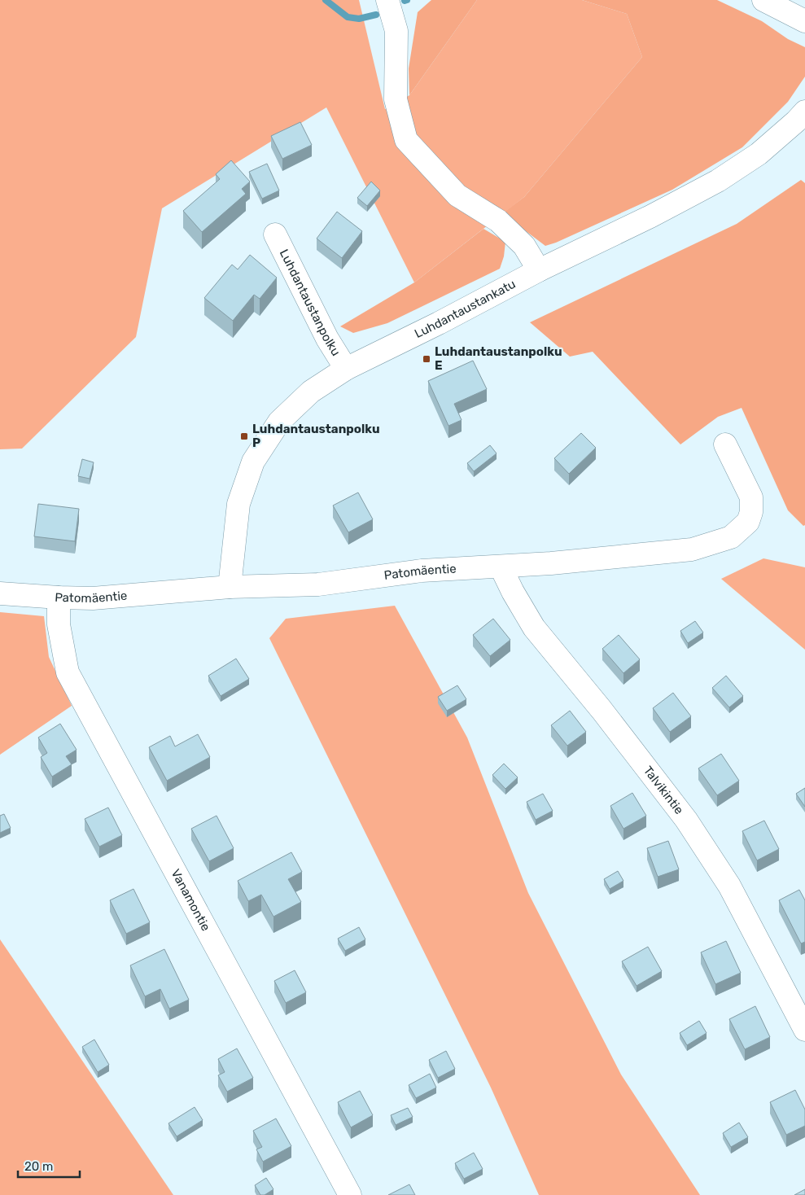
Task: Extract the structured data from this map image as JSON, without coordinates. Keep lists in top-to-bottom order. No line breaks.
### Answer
{"streets":{"main road":["Luhdantaustanpolku","Luhdantaustankatu","Patomäentie","Talvikintie","Vanamontie"]},"crossings":[["Luhdantaustanpolku","Luhdantaustankatu"],["Luhdantaustankatu","Patomäentie"],["Patomäentie","Talvikintie"],["Patomäentie","Vanamontie"]],"places":{"transit":["Luhdantaustanpolku E","Luhdantaustanpolku P"]},"scale_bar":"20 m"}
